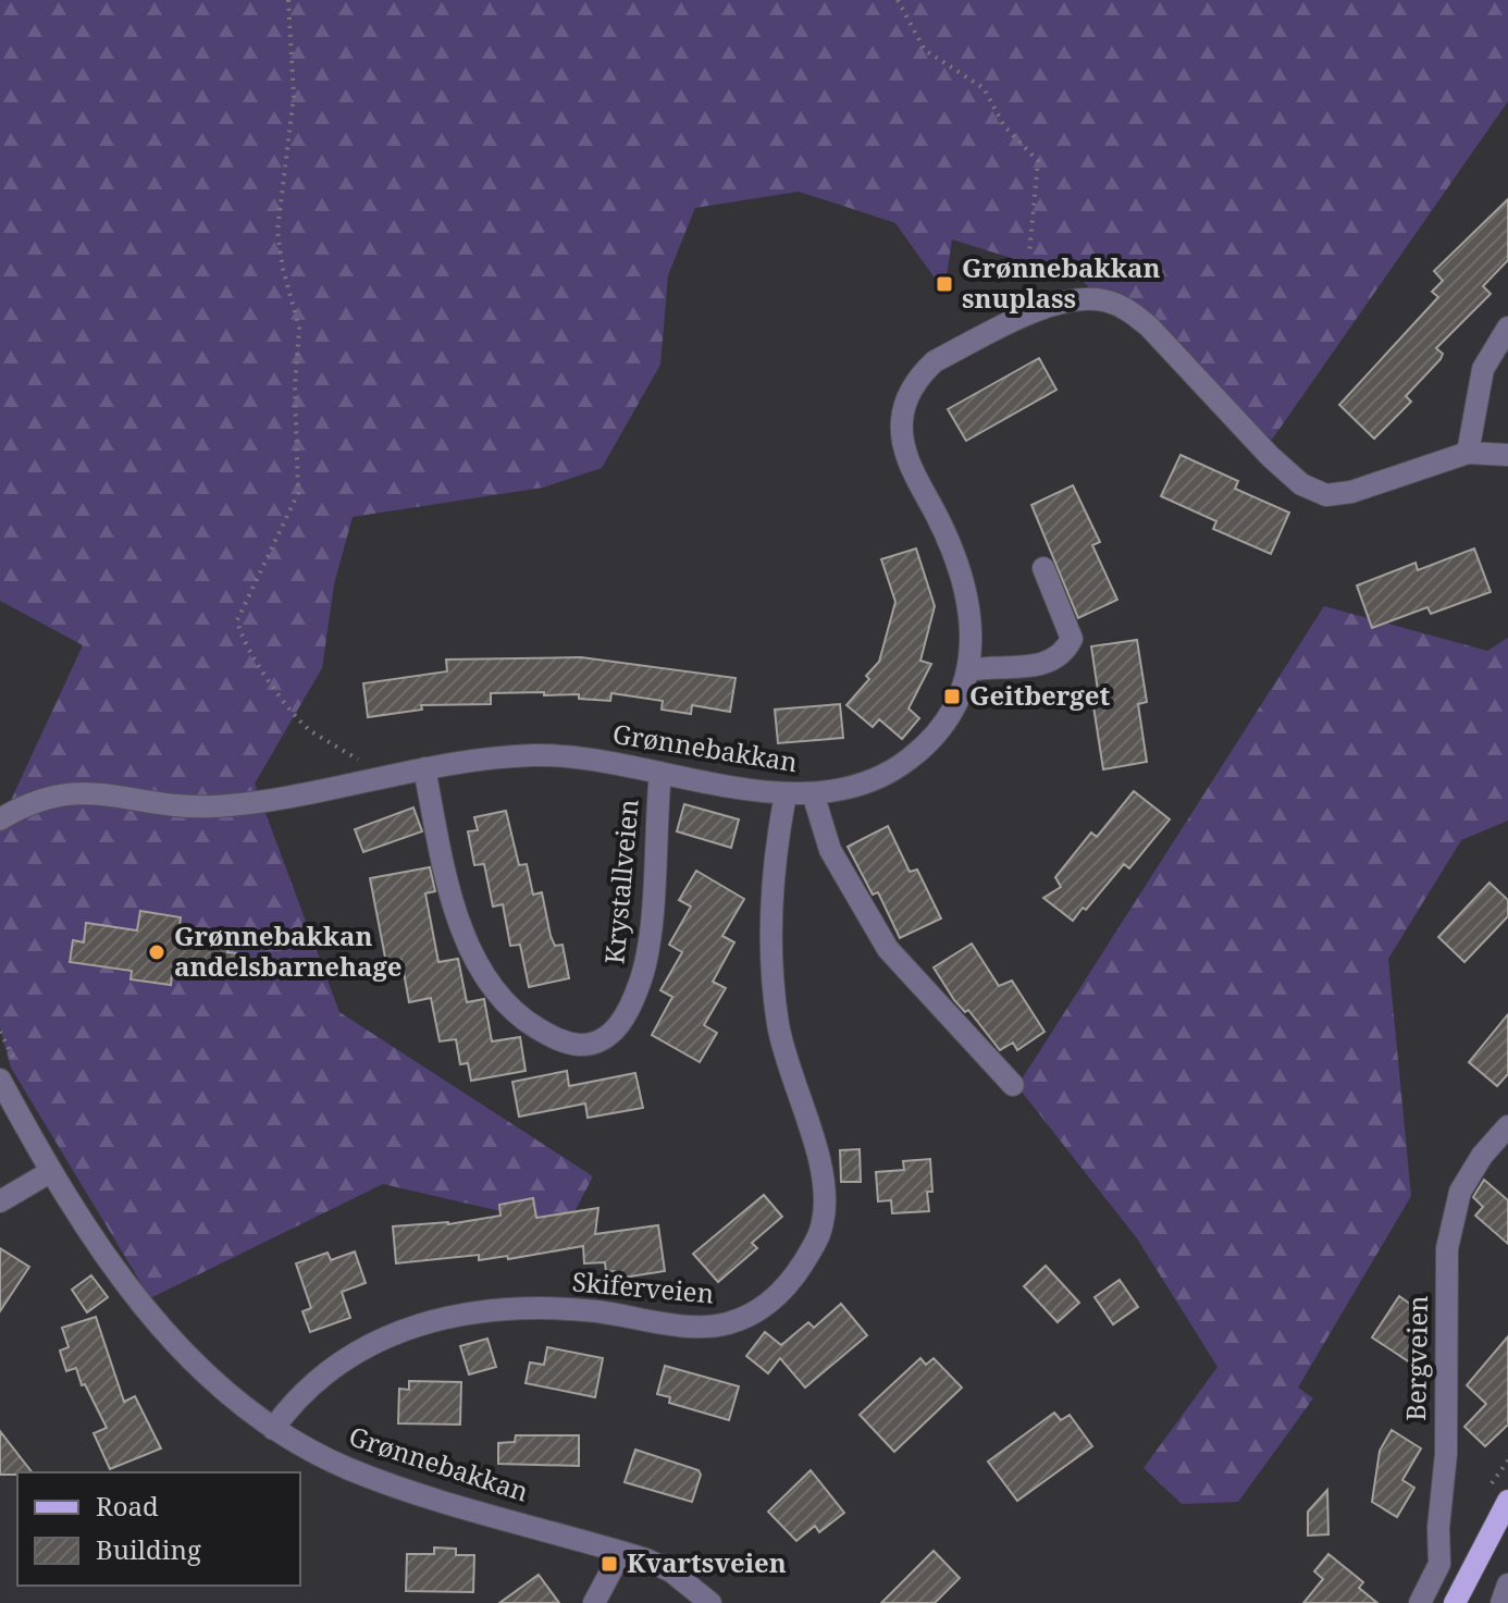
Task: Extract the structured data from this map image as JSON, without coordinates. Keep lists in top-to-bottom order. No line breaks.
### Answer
{"streets":{"street":["Grønnebakkan","Krystallveien","Skiferveien","Bergveien"]},"crossings":[["Grønnebakkan","Krystallveien"],["Grønnebakkan","Skiferveien"]],"places":{"transit":["Grønnebakkan snuplass","Geitberget","Kvartsveien"],"other":["Grønnebakkan andelsbarnehage"]},"legend":["Road","Building"]}
